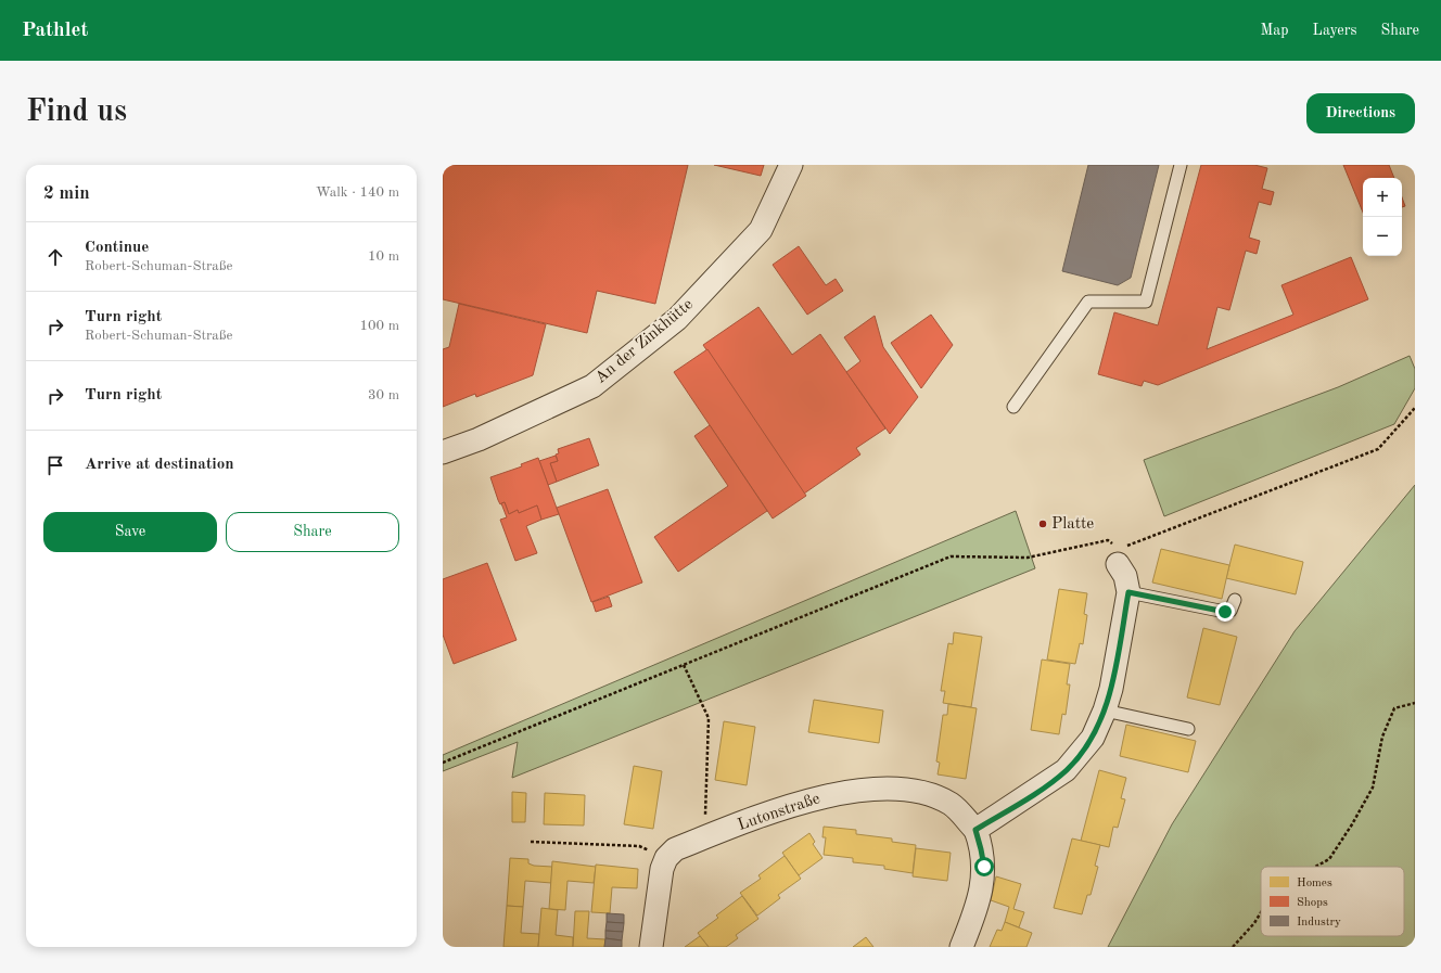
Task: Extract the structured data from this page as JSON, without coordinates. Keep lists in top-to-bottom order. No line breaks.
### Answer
{"streets":{"street":["An der Zinkhütte","Lutonstraße"]},"places":["Platte"],"legend":["Homes","Shops","Industry"],"page":{"header":"Pathlet","nav":["Map","Layers","Share"],"buttons":["Directions",["Save","Share"]],"title":"Find us","heading":["2 min","Walk · 140 m"],"map_buttons":["+","−"],"list":[["Continue","Robert-Schuman-Straße","10 m"],["Turn right","Robert-Schuman-Straße","100 m"],["Turn right","30 m"],"Arrive at destination"]}}
